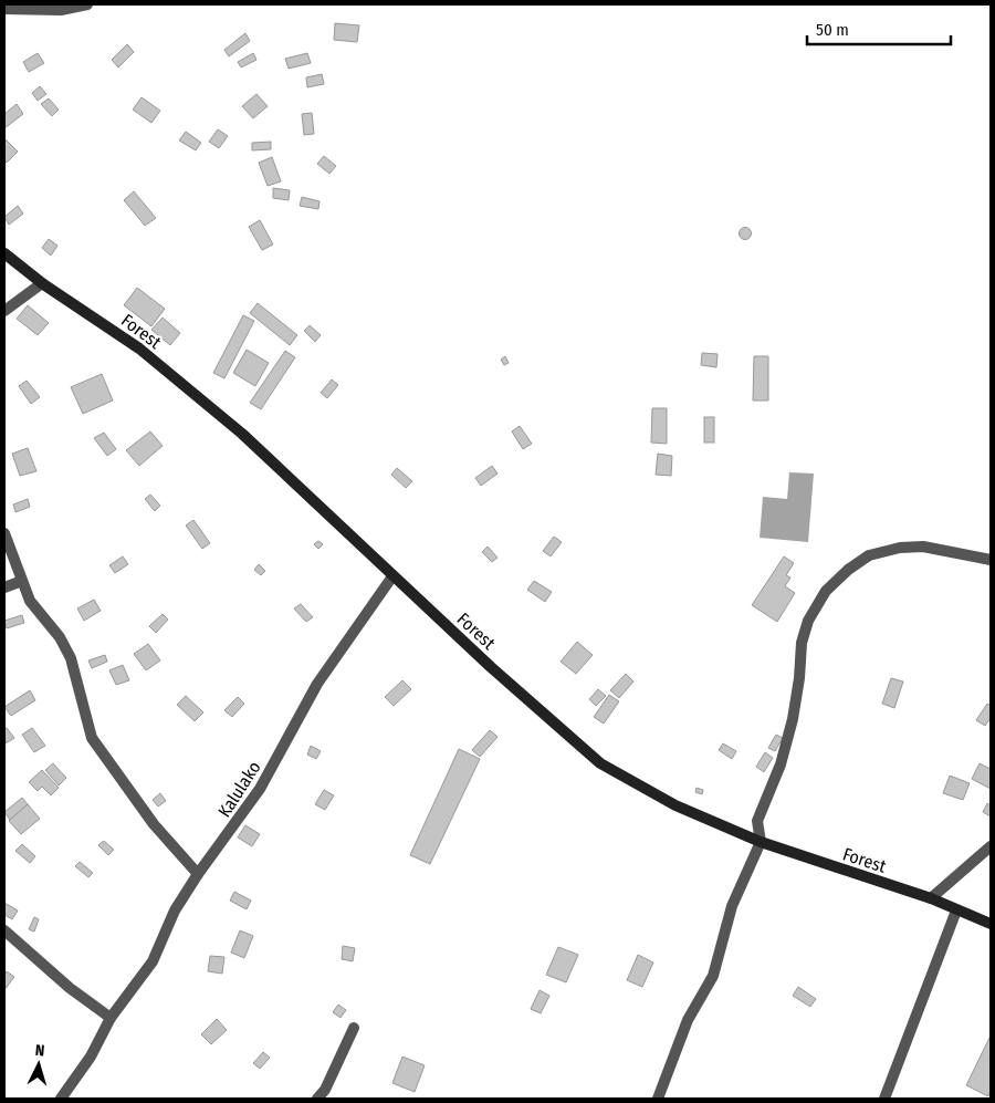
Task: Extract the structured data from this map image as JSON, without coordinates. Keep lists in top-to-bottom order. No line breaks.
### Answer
{"streets":{"street":["Forest","Kalulako"]},"crossings":[["Forest","Kalulako"]],"scale_bar":"50 m","north":"top"}
